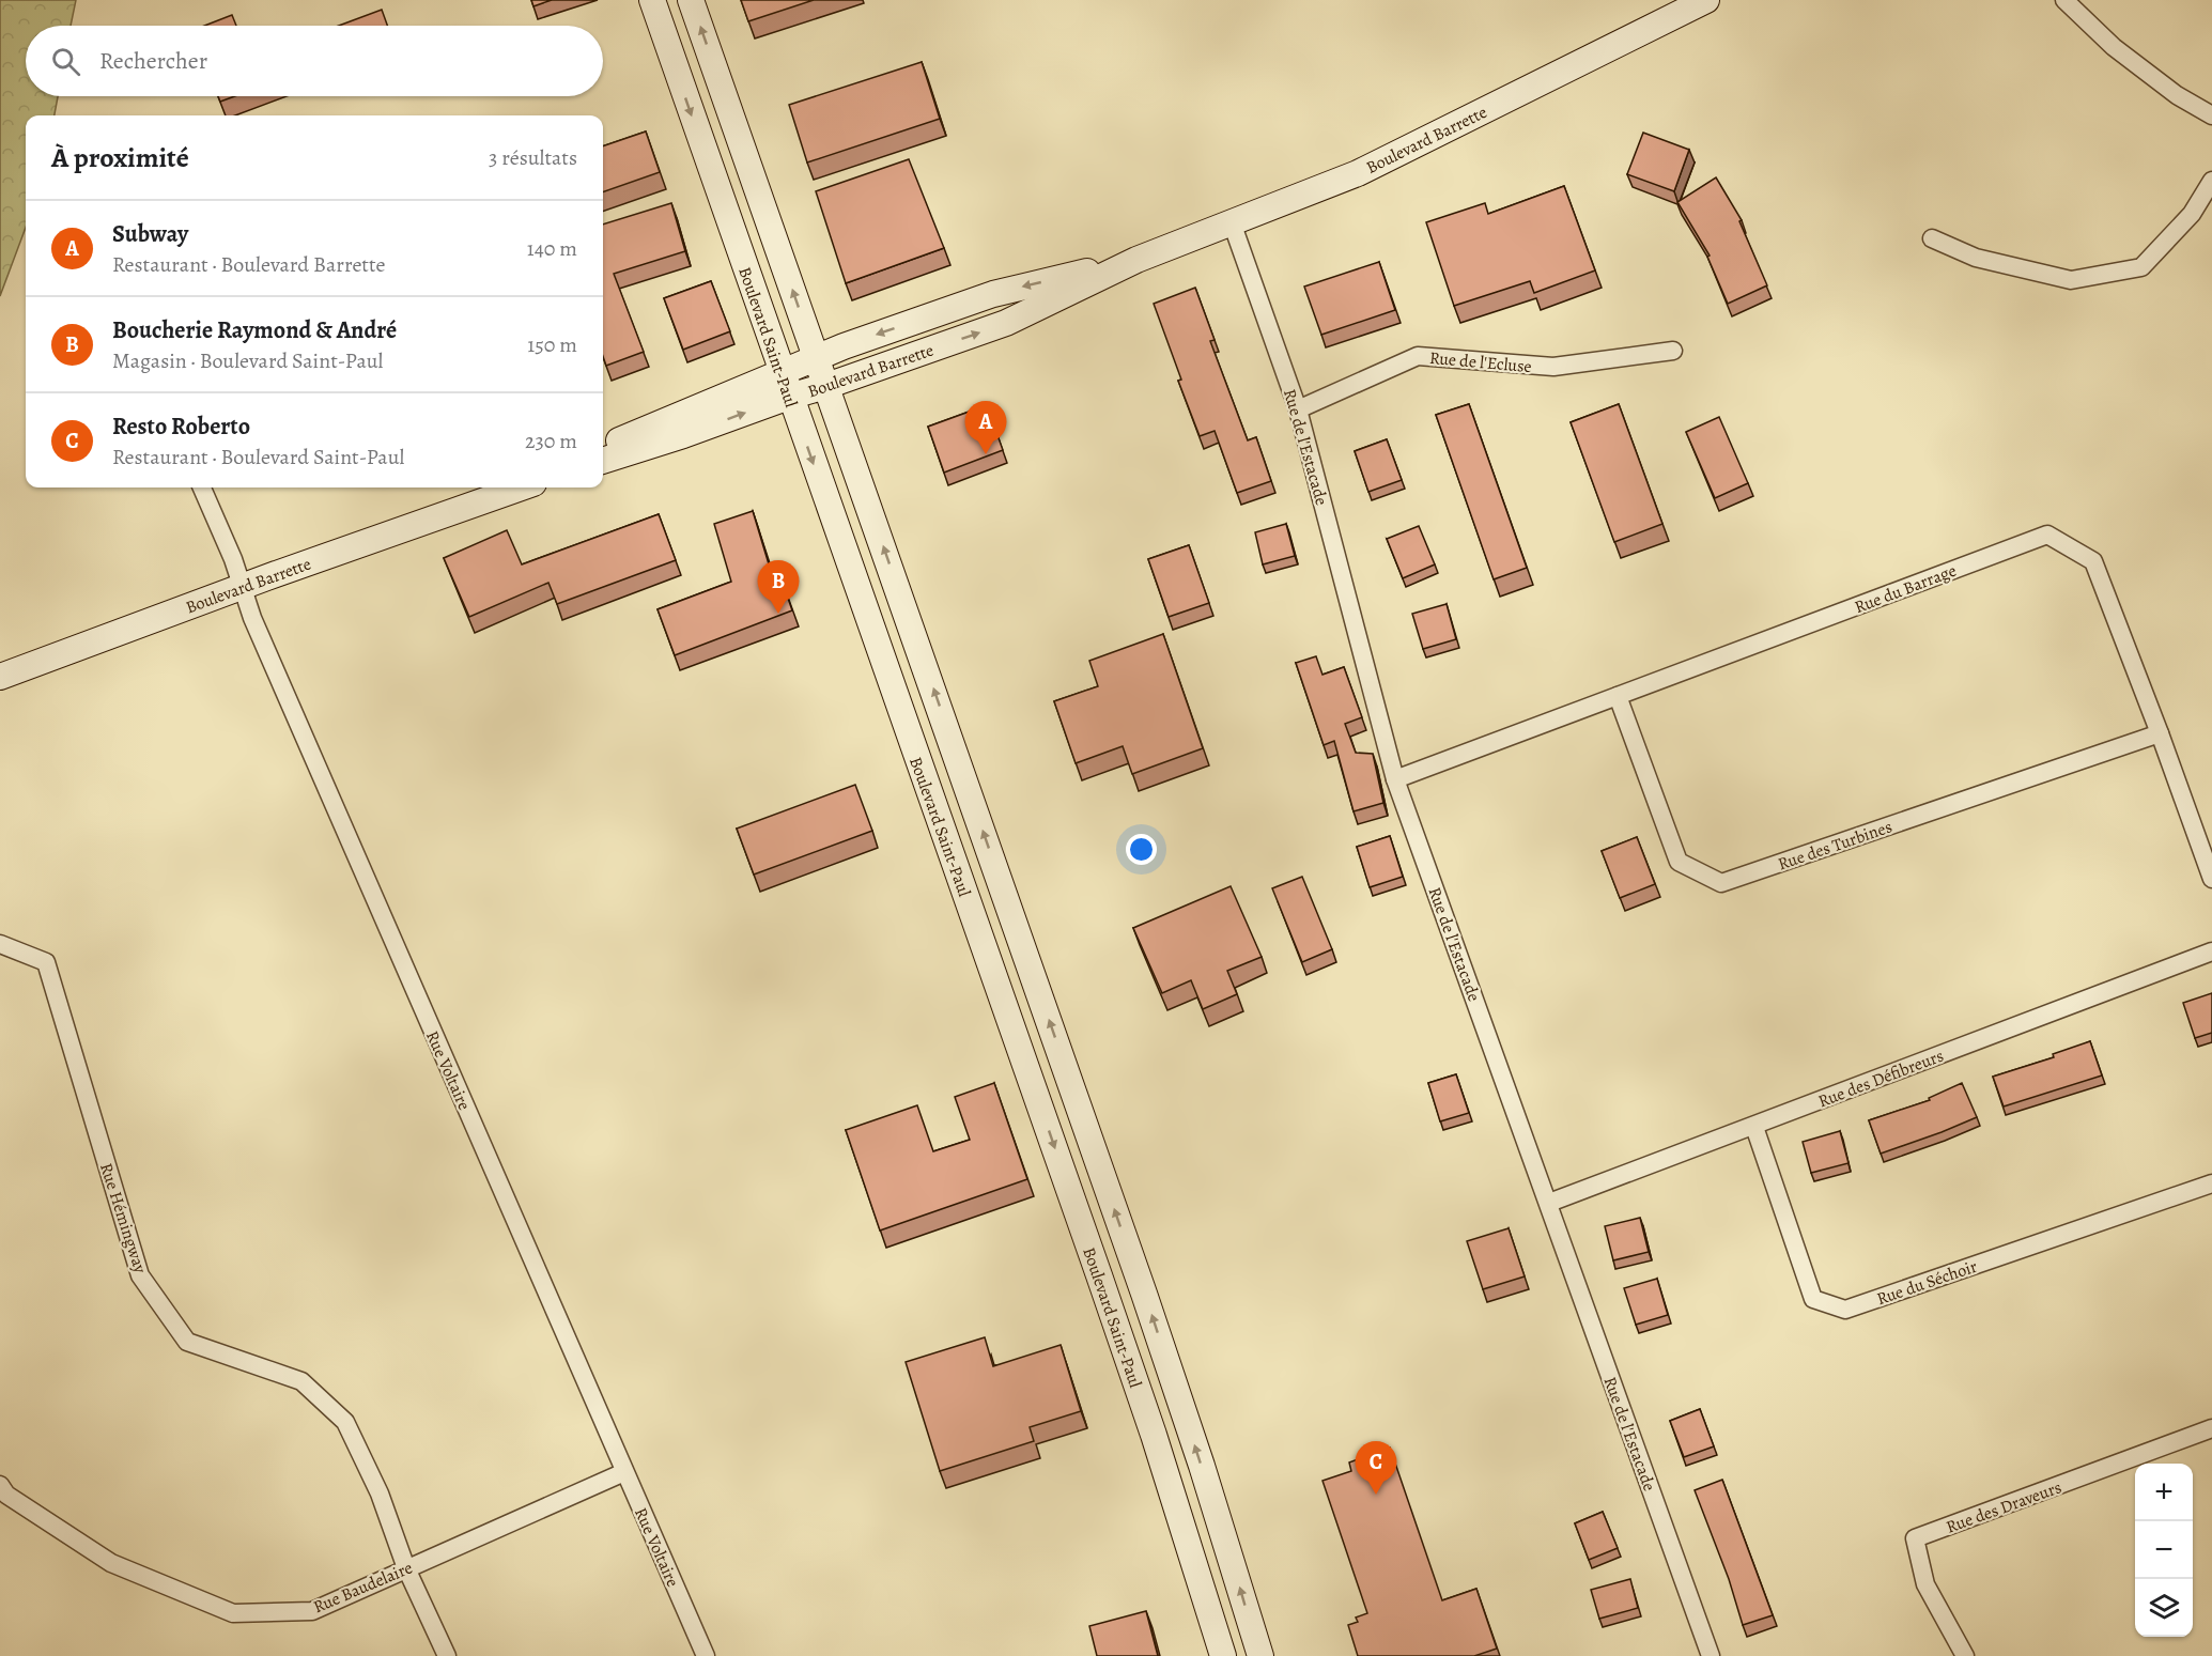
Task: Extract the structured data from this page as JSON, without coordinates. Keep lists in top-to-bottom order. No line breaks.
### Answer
{"streets":{"main road":["Boulevard Barrette","Boulevard Saint-Paul"],"street":["Rue de l'Ecluse","Rue de l'Estacade","Rue du Barrage","Rue des Turbines","Rue Voltaire","Rue des Défibreurs","Rue Hémingway","Rue du Séchoir","Rue des Draveurs","Rue Baudelaire"]},"crossings":[["Boulevard Barrette","Boulevard Saint-Paul"],["Boulevard Barrette","Rue de l'Estacade"],["Boulevard Barrette","Rue Voltaire"],["Rue de l'Ecluse","Rue de l'Estacade"],["Rue de l'Estacade","Rue du Barrage"],["Rue de l'Estacade","Rue des Défibreurs"],["Rue du Barrage","Rue des Turbines"],["Rue Voltaire","Rue Baudelaire"],["Rue des Défibreurs","Rue du Séchoir"],["Rue Hémingway","Rue Baudelaire"]],"page":{"search":"Rechercher","heading":["À proximité","3 résultats"],"list":[{"mark":"A","name":"Subway","note":"Restaurant · Boulevard Barrette","value":"140 m"},{"mark":"B","name":"Boucherie Raymond & André","note":"Magasin · Boulevard Saint-Paul","value":"150 m"},{"mark":"C","name":"Resto Roberto","note":"Restaurant · Boulevard Saint-Paul","value":"230 m"}],"pins":["A","B","C"],"map_buttons":["+","−"]}}
